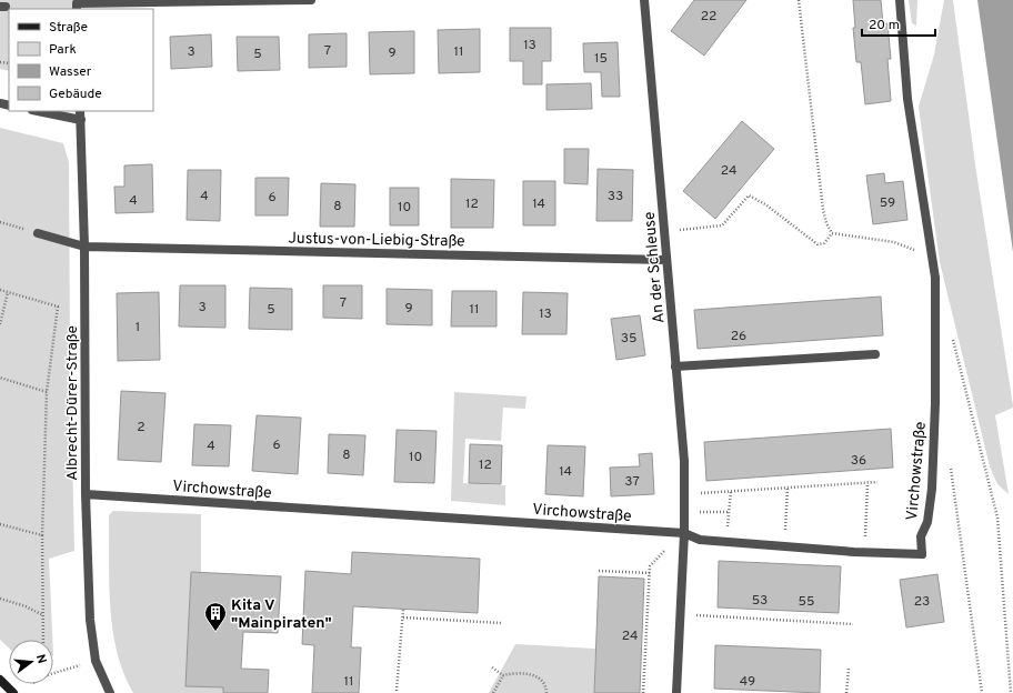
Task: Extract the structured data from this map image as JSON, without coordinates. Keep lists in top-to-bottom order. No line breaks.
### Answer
{"streets":{"street":["Justus-von-Liebig-Straße","An der Schleuse","Albrecht-Dürer-Straße","Virchowstraße"]},"crossings":[["Justus-von-Liebig-Straße","An der Schleuse"],["Justus-von-Liebig-Straße","Albrecht-Dürer-Straße"],["An der Schleuse","Virchowstraße"],["Albrecht-Dürer-Straße","Virchowstraße"]],"places":{"building":["Kita V \"Mainpiraten\""]},"house_numbers":["22","13","7","3","11","9","5","15","24","4","33","6","4","59","12","14","8","10","7","3","9","5","11","13","1","26","35","2","6","4","8","10","36","12","14","37","53","55","23","24","11","49"],"legend":["Straße","Park","Wasser","Gebäude"],"scale_bar":"20 m","north":"right"}
